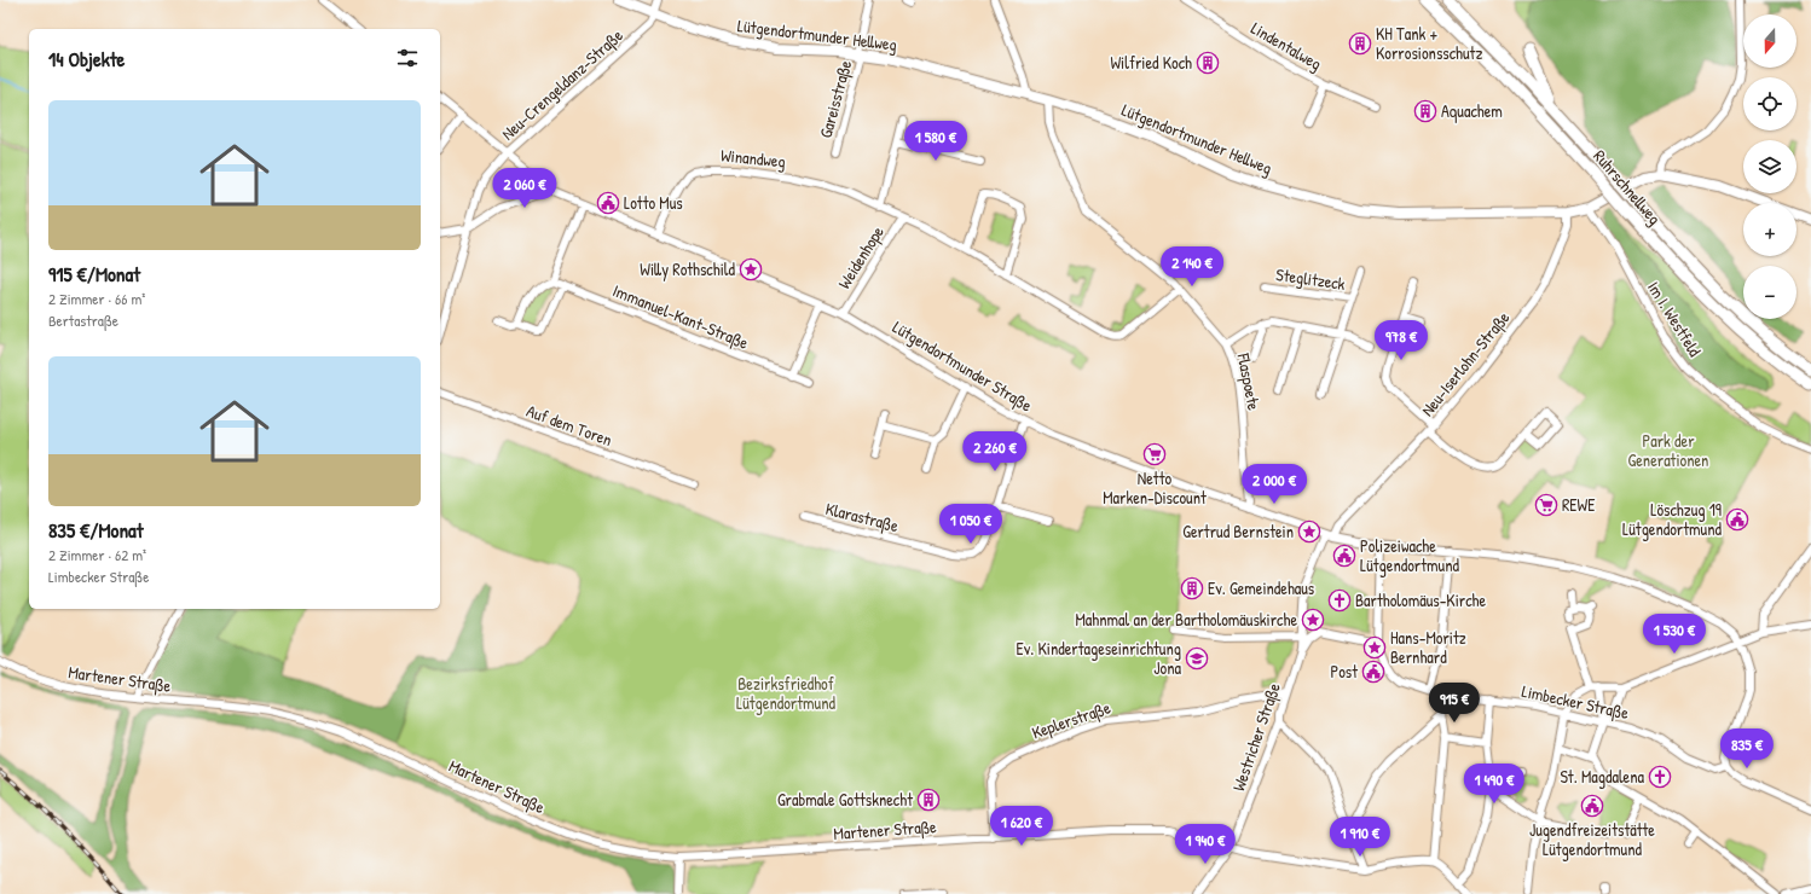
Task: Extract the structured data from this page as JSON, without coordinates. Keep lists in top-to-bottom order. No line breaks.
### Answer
{"streets":{"highway":["Ruhrschnellweg"],"main road":["Lütgendortmunder Hellweg"],"street":["Lindentalweg","Neu-Crengeldanz-Straße","Gareisstraße","Winandweg","Weidenhope","Steglitzeck","Immanuel-Kant-Straße","Im I. Westfeld","Neu-Iserlohn-Straße","Lütgendortmunder Straße","Flaspoete","Auf dem Toren","Klarastraße","Martener Straße","Limbecker Straße","Keplerstraße","Westricher Straße"]},"crossings":[["Lütgendortmunder Hellweg","Neu-Crengeldanz-Straße"],["Lütgendortmunder Hellweg","Gareisstraße"],["Lütgendortmunder Hellweg","Im I. Westfeld"],["Lütgendortmunder Hellweg","Neu-Iserlohn-Straße"],["Lütgendortmunder Hellweg","Flaspoete"],["Neu-Crengeldanz-Straße","Lütgendortmunder Straße"],["Winandweg","Weidenhope"],["Winandweg","Lütgendortmunder Straße"],["Winandweg","Flaspoete"],["Weidenhope","Lütgendortmunder Straße"],["Neu-Iserlohn-Straße","Lütgendortmunder Straße"],["Neu-Iserlohn-Straße","Westricher Straße"],["Lütgendortmunder Straße","Flaspoete"],["Lütgendortmunder Straße","Klarastraße"],["Lütgendortmunder Straße","Limbecker Straße"],["Lütgendortmunder Straße","Westricher Straße"],["Martener Straße","Keplerstraße"],["Martener Straße","Westricher Straße"],["Keplerstraße","Westricher Straße"]],"parks":["Park der Generationen","Bezirksfriedhof Lütgendortmund"],"places":{"building":["KH Tank + Korrosionsschutz","Wilfried Koch","Aquachem","Ev. Gemeindehaus","Grabmale Gottsknecht"],"public building":["Lotto Mus","Löschzug 19 Lütgendortmund","Polizeiwache Lütgendortmund","Post","Jugendfreizeitstätte Lütgendortmund"],"place":["Willy Rothschild","Gertrud Bernstein","Mahnmal an der Bartholomäuskirche","Hans-Moritz Bernhard"],"supermarket":["Netto Marken-Discount","REWE"],"church":["Bartholomäus-Kirche","St. Magdalena"],"school or university":["Ev. Kindertageseinrichtung Jona"]},"north":"bottom","page":{"map_buttons":["+","−"],"heading":"14 Objekte","list":[{"name":"915 €/Monat","note":"2 Zimmer · 66 m² · Bertastraße"},{"name":"835 €/Monat","note":"2 Zimmer · 62 m² · Limbecker Straße"}],"price":["1 580 €","2 060 €","2 140 €","978 €","2 260 €","2 000 €","1 050 €","1 530 €","915 €","835 €","1 490 €","1 620 €","1 910 €","1 940 €"]}}
